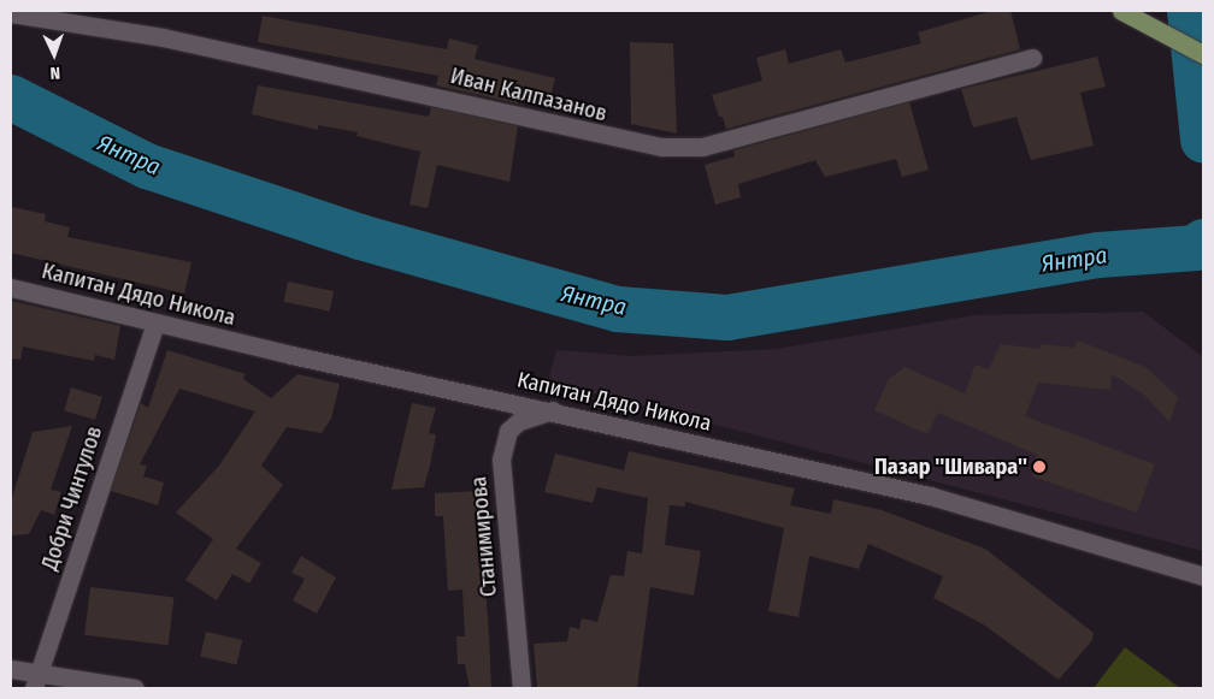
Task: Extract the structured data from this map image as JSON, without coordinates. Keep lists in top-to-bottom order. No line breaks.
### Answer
{"streets":{"street":["Иван Калпазанов","Капитан Дядо Никола","Добри Чинтулов","Станимирова"]},"crossings":[["Капитан Дядо Никола","Добри Чинтулов"],["Капитан Дядо Никола","Станимирова"]],"water":["Янтра"],"places":["Пазар ''Шивара''"],"north":"bottom"}
